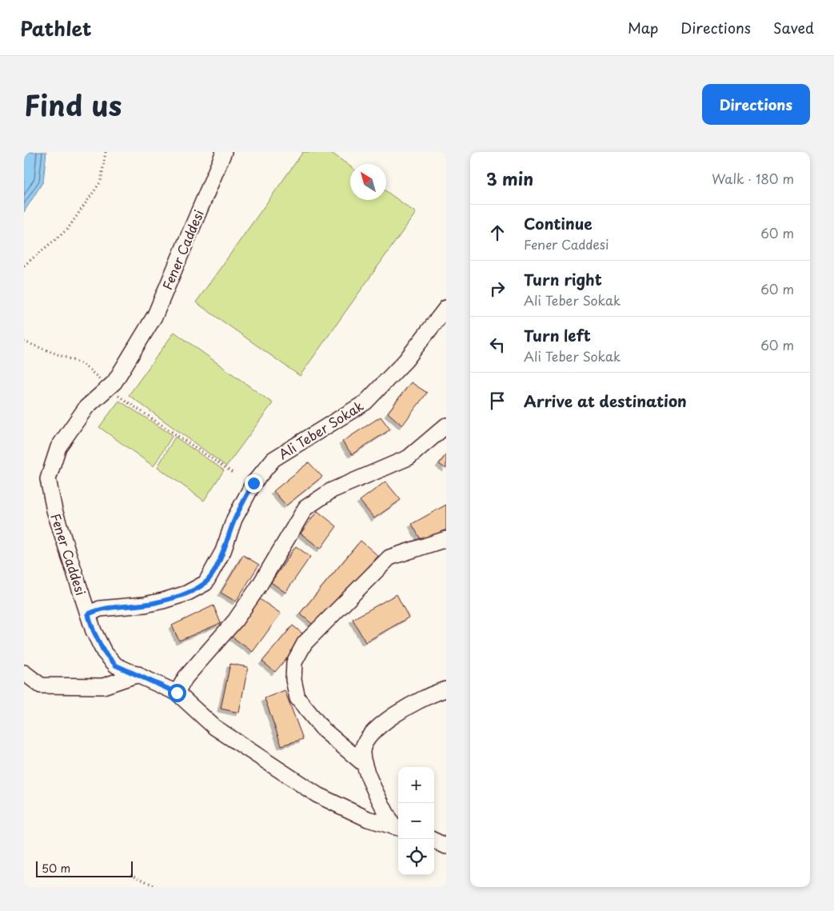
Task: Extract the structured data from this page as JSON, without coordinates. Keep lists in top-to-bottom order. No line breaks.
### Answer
{"streets":{"street":["Fener Caddesi","Ali Teber Sokak"]},"crossings":[["Fener Caddesi","Ali Teber Sokak"]],"scale_bar":"50 m","north":"top left","page":{"header":"Pathlet","nav":["Map","Directions","Saved"],"title":"Find us","buttons":"Directions","heading":["3 min","Walk · 180 m"],"list":[["Continue","Fener Caddesi","60 m"],["Turn right","Ali Teber Sokak","60 m"],["Turn left","Ali Teber Sokak","60 m"],"Arrive at destination"],"map_buttons":["+","−"],"scale":"50 m"}}
